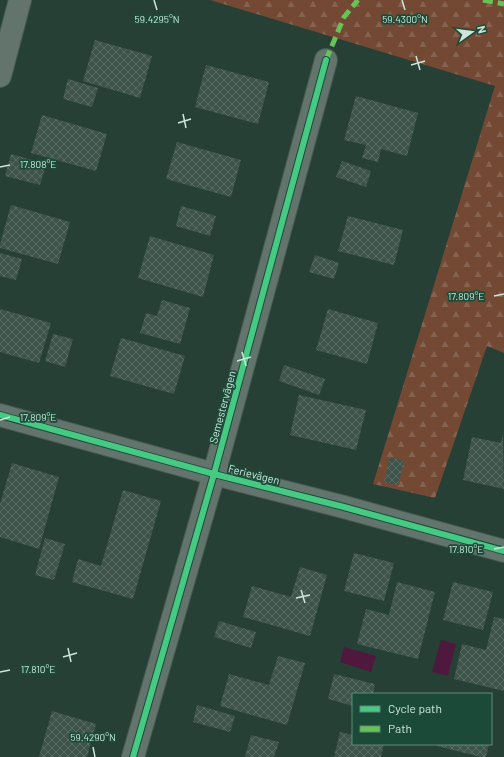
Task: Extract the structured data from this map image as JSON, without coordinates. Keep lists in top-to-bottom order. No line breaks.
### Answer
{"streets":{"street":["Semestervägen","Ferievägen"]},"crossings":[["Semestervägen","Ferievägen"]],"legend":["Cycle path","Path"],"north":"right","coordinates":["59.4295°N","59.4300°N","17.808°E","17.809°E","17.810°E","59.4290°N"]}
